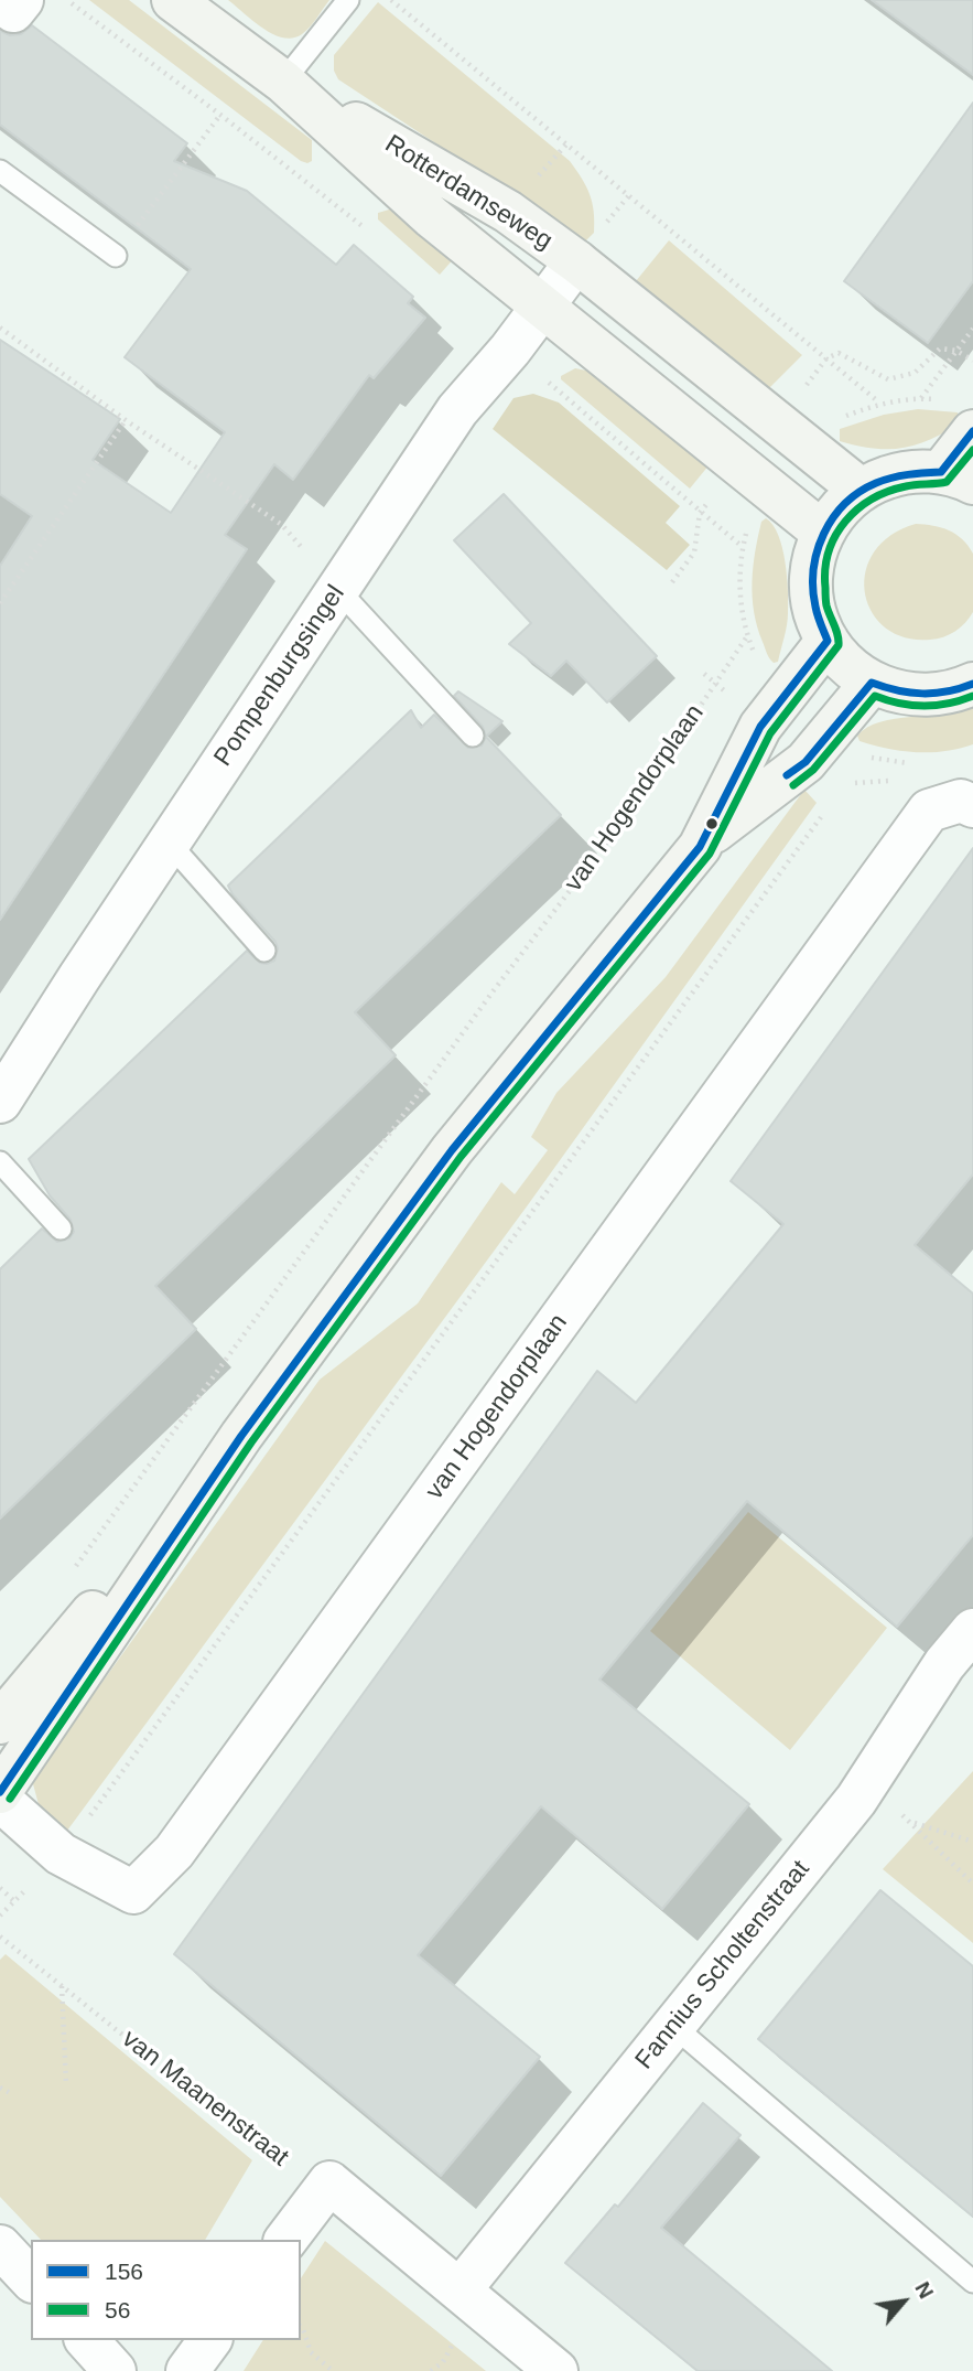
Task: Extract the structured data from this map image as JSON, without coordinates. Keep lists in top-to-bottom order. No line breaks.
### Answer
{"streets":{"street":["Rotterdamseweg","Pompenburgsingel","van Hogendorplaan","Fannius Scholtenstraat"],"path":["van Maanenstraat"]},"crossings":[["Rotterdamseweg","Pompenburgsingel"]],"lines":["transit line 156","transit line 56"],"legend":["156","56"],"north":"top right"}
